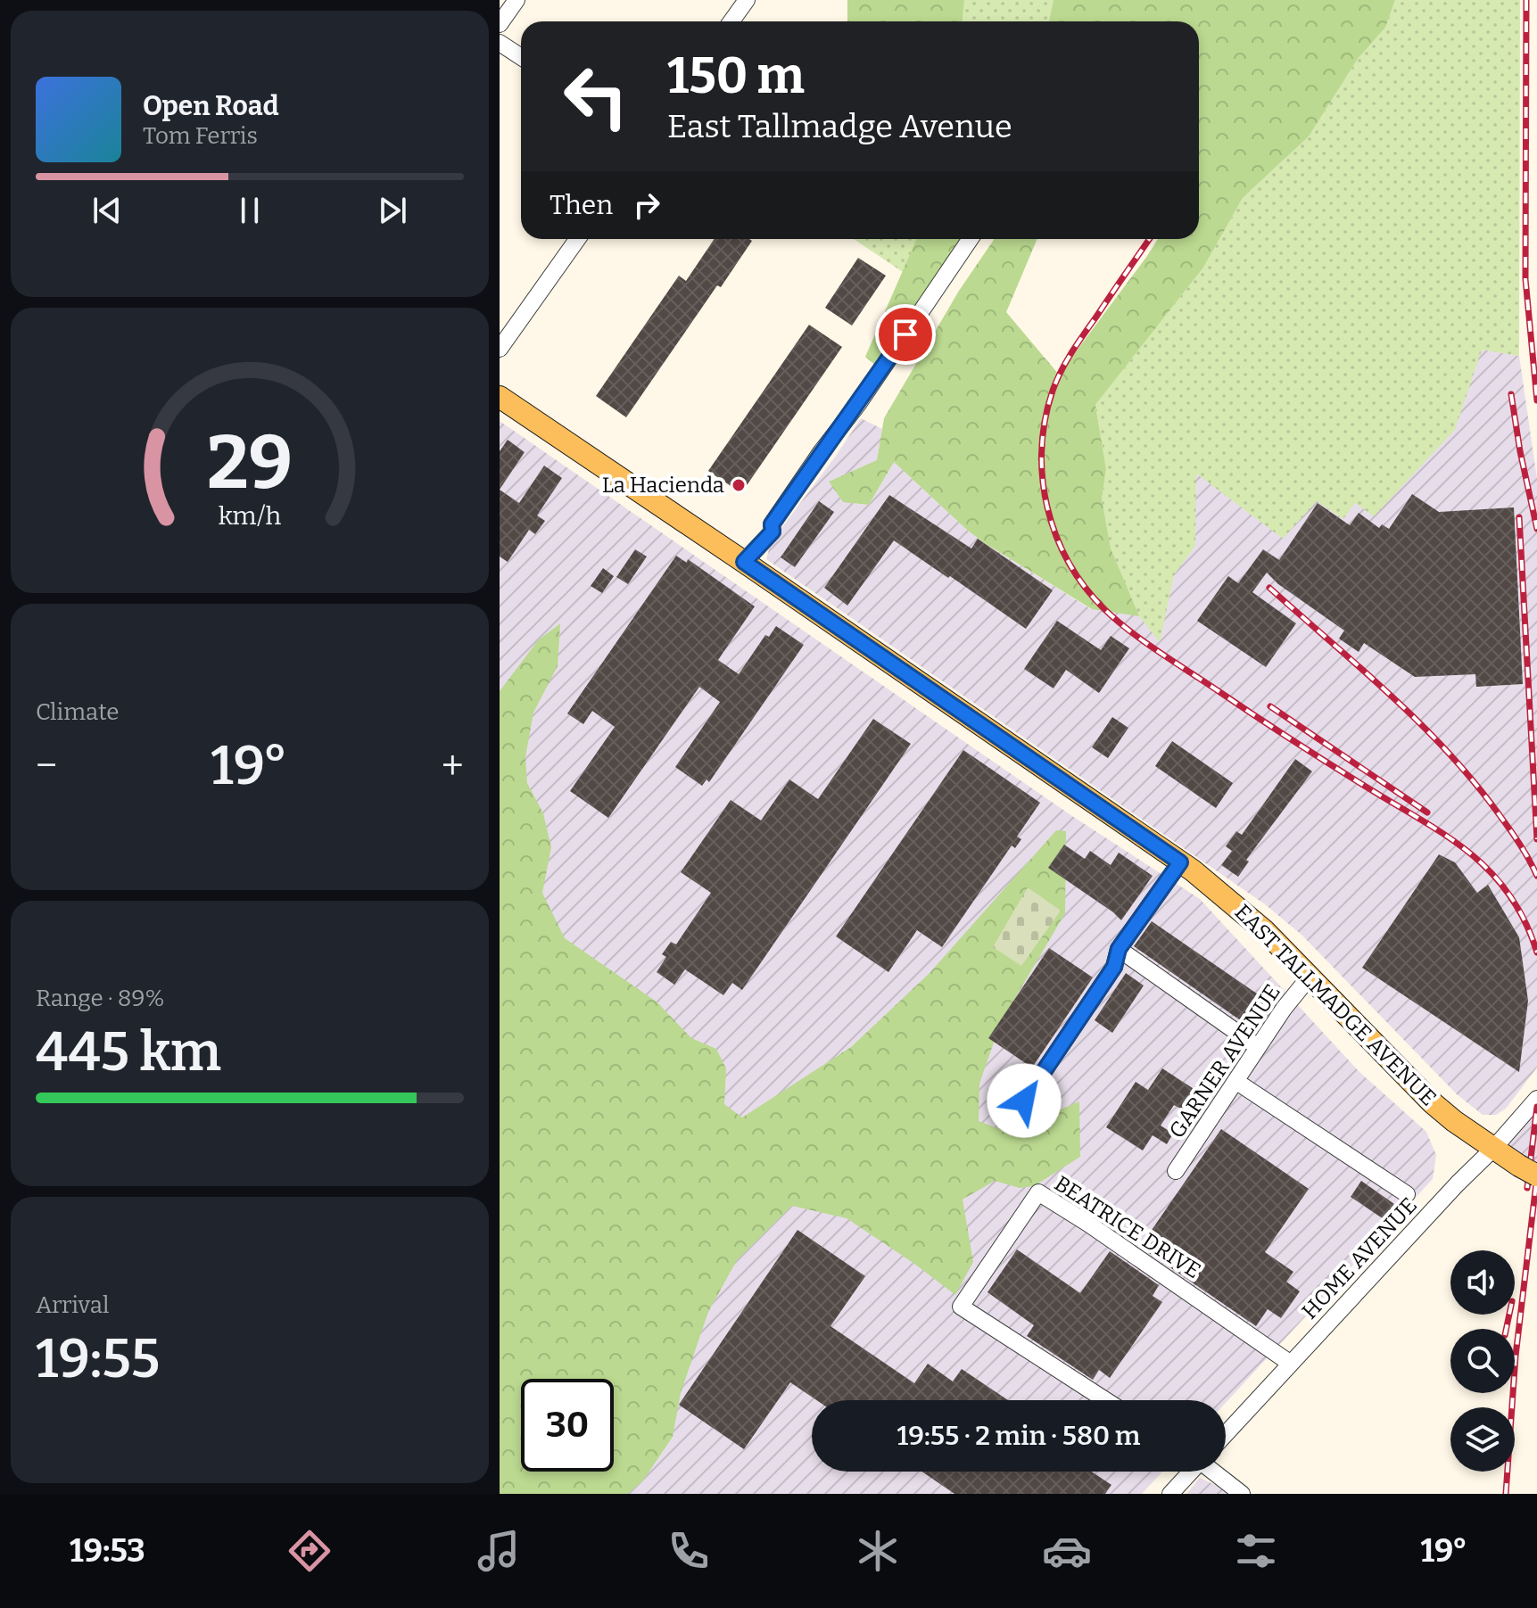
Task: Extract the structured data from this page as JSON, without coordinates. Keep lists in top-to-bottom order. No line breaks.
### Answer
{"streets":{"main road":["EAST TALLMADGE AVENUE"],"street":["GARNER AVENUE","BEATRICE DRIVE","HOME AVENUE"]},"crossings":[["EAST TALLMADGE AVENUE","GARNER AVENUE"],["EAST TALLMADGE AVENUE","HOME AVENUE"],["BEATRICE DRIVE","HOME AVENUE"]],"places":["La Hacienda"],"page":{"turn":["150 m","East Tallmadge Avenue"],"song":["Open Road","Tom Ferris"],"then":"Then","tile":["Climate",["Range · 89%","445 km"],["Arrival","19:55"]],"heat":["−","19°","+"],"limit":"30","trip":"19:55 · 2 min · 580 m","tabs":["19:53","19°"],"gauge":["29","km/h"]}}
